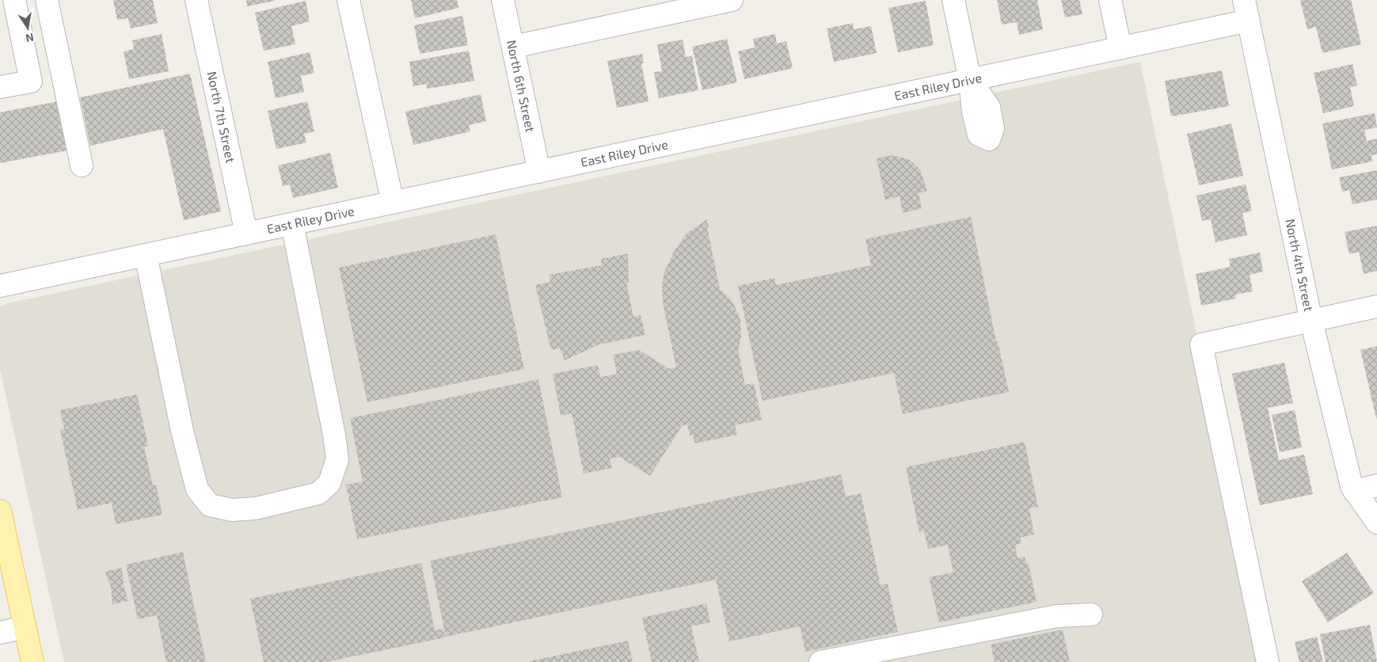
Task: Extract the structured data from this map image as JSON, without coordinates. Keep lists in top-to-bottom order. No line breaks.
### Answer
{"streets":{"street":["North 6th Street","East Riley Drive","North 7th Street","North 4th Street"]},"crossings":[["North 6th Street","East Riley Drive"],["East Riley Drive","North 7th Street"],["East Riley Drive","North 4th Street"]],"north":"bottom"}
